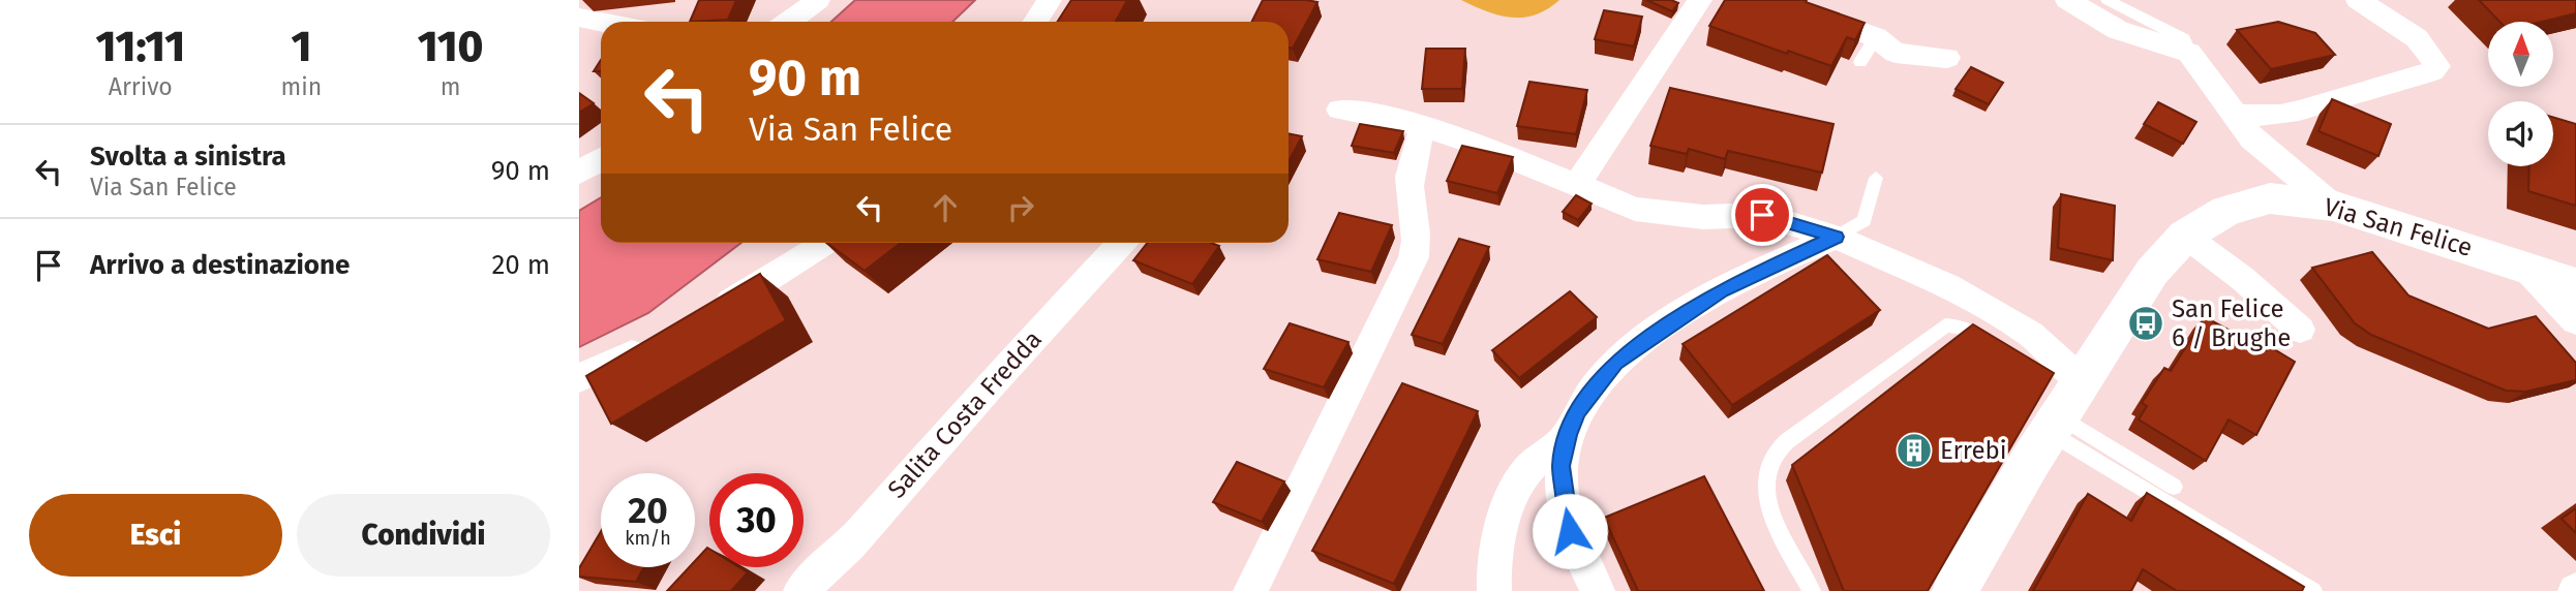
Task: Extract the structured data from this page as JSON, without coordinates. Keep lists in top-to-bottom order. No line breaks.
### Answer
{"streets":{"street":["Via San Felice","Salita Costa Fredda"]},"places":{"bus stop":["San Felice 6 / Brughe"],"building":["Errebi"]},"north":"top","page":{"eta":["11:11","Arrivo","1","min","110","m"],"turn":["90 m","Via San Felice"],"list":[{"name":"Svolta a sinistra","note":"Via San Felice","value":"90 m"},{"name":"Arrivo a destinazione","value":"20 m"}],"speed":"20 km/h","limit":"30","buttons":["Esci","Condividi"]}}
